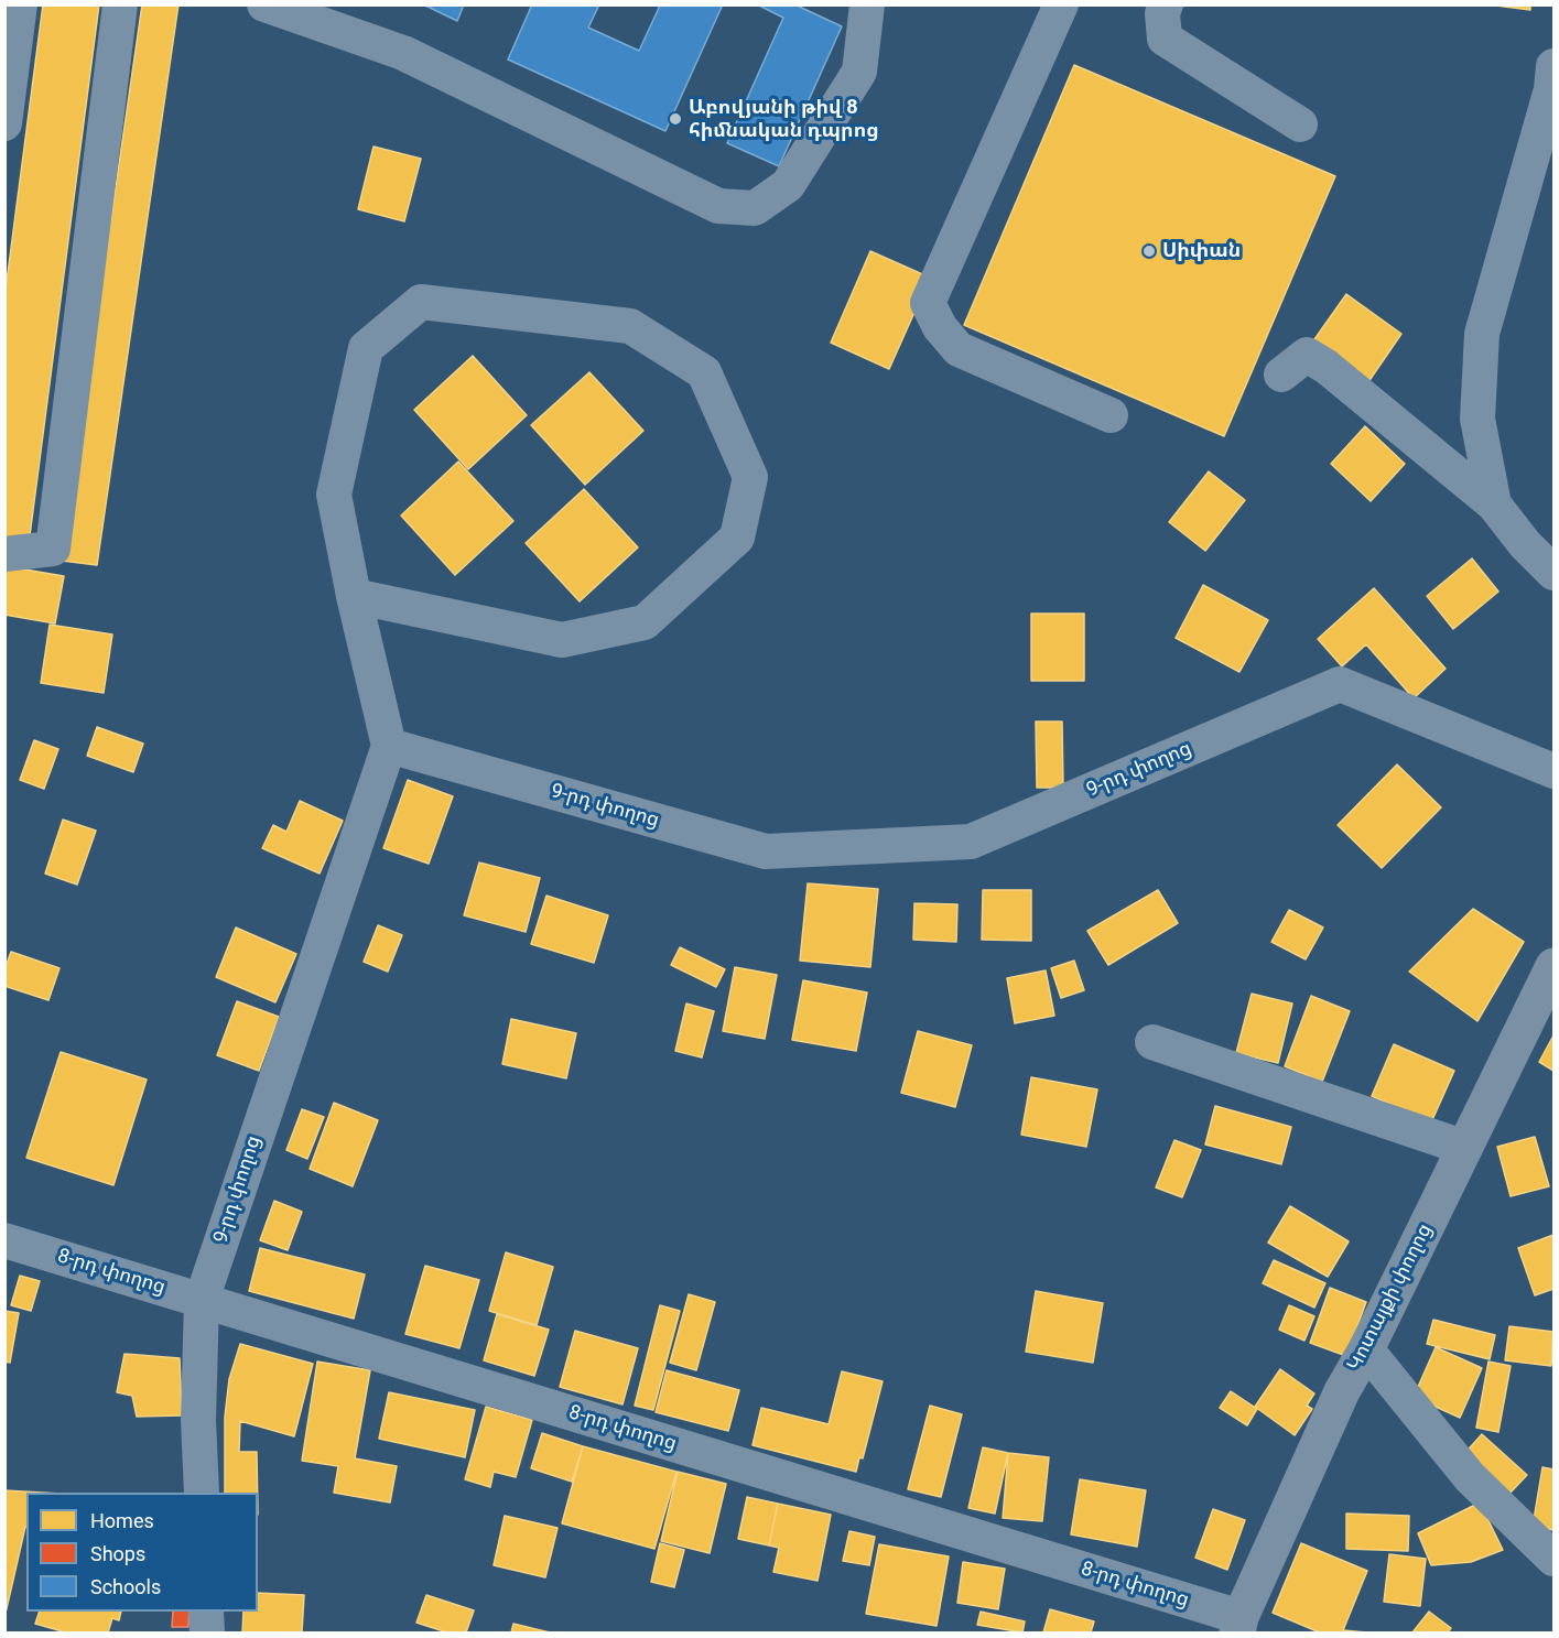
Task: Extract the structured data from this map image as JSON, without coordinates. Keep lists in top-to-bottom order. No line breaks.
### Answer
{"streets":{"main road":["Կոտայքի փողոց"],"street":["9-րդ փողոց","8-րդ փողոց"]},"crossings":[["9-րդ փողոց","8-րդ փողոց"],["8-րդ փողոց","Կոտայքի փողոց"]],"places":["Աբովյանի թիվ 8 հիմնական դպրոց","Սիփան"],"legend":["Homes","Shops","Schools"]}
